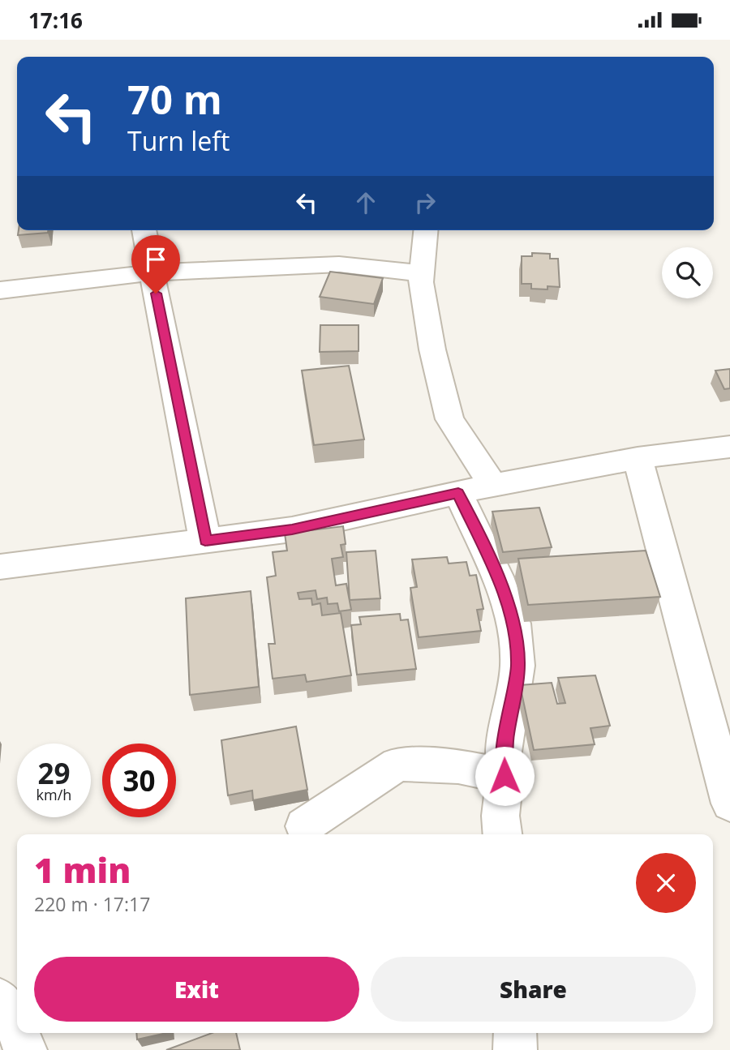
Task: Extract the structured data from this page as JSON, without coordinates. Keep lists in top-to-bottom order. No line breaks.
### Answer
{"page":{"status":"17:16","turn":["70 m","Turn left"],"speed":"29 km/h","limit":"30","heading":["1 min","220 m · 17:17"],"buttons":["Exit","Share"]}}
